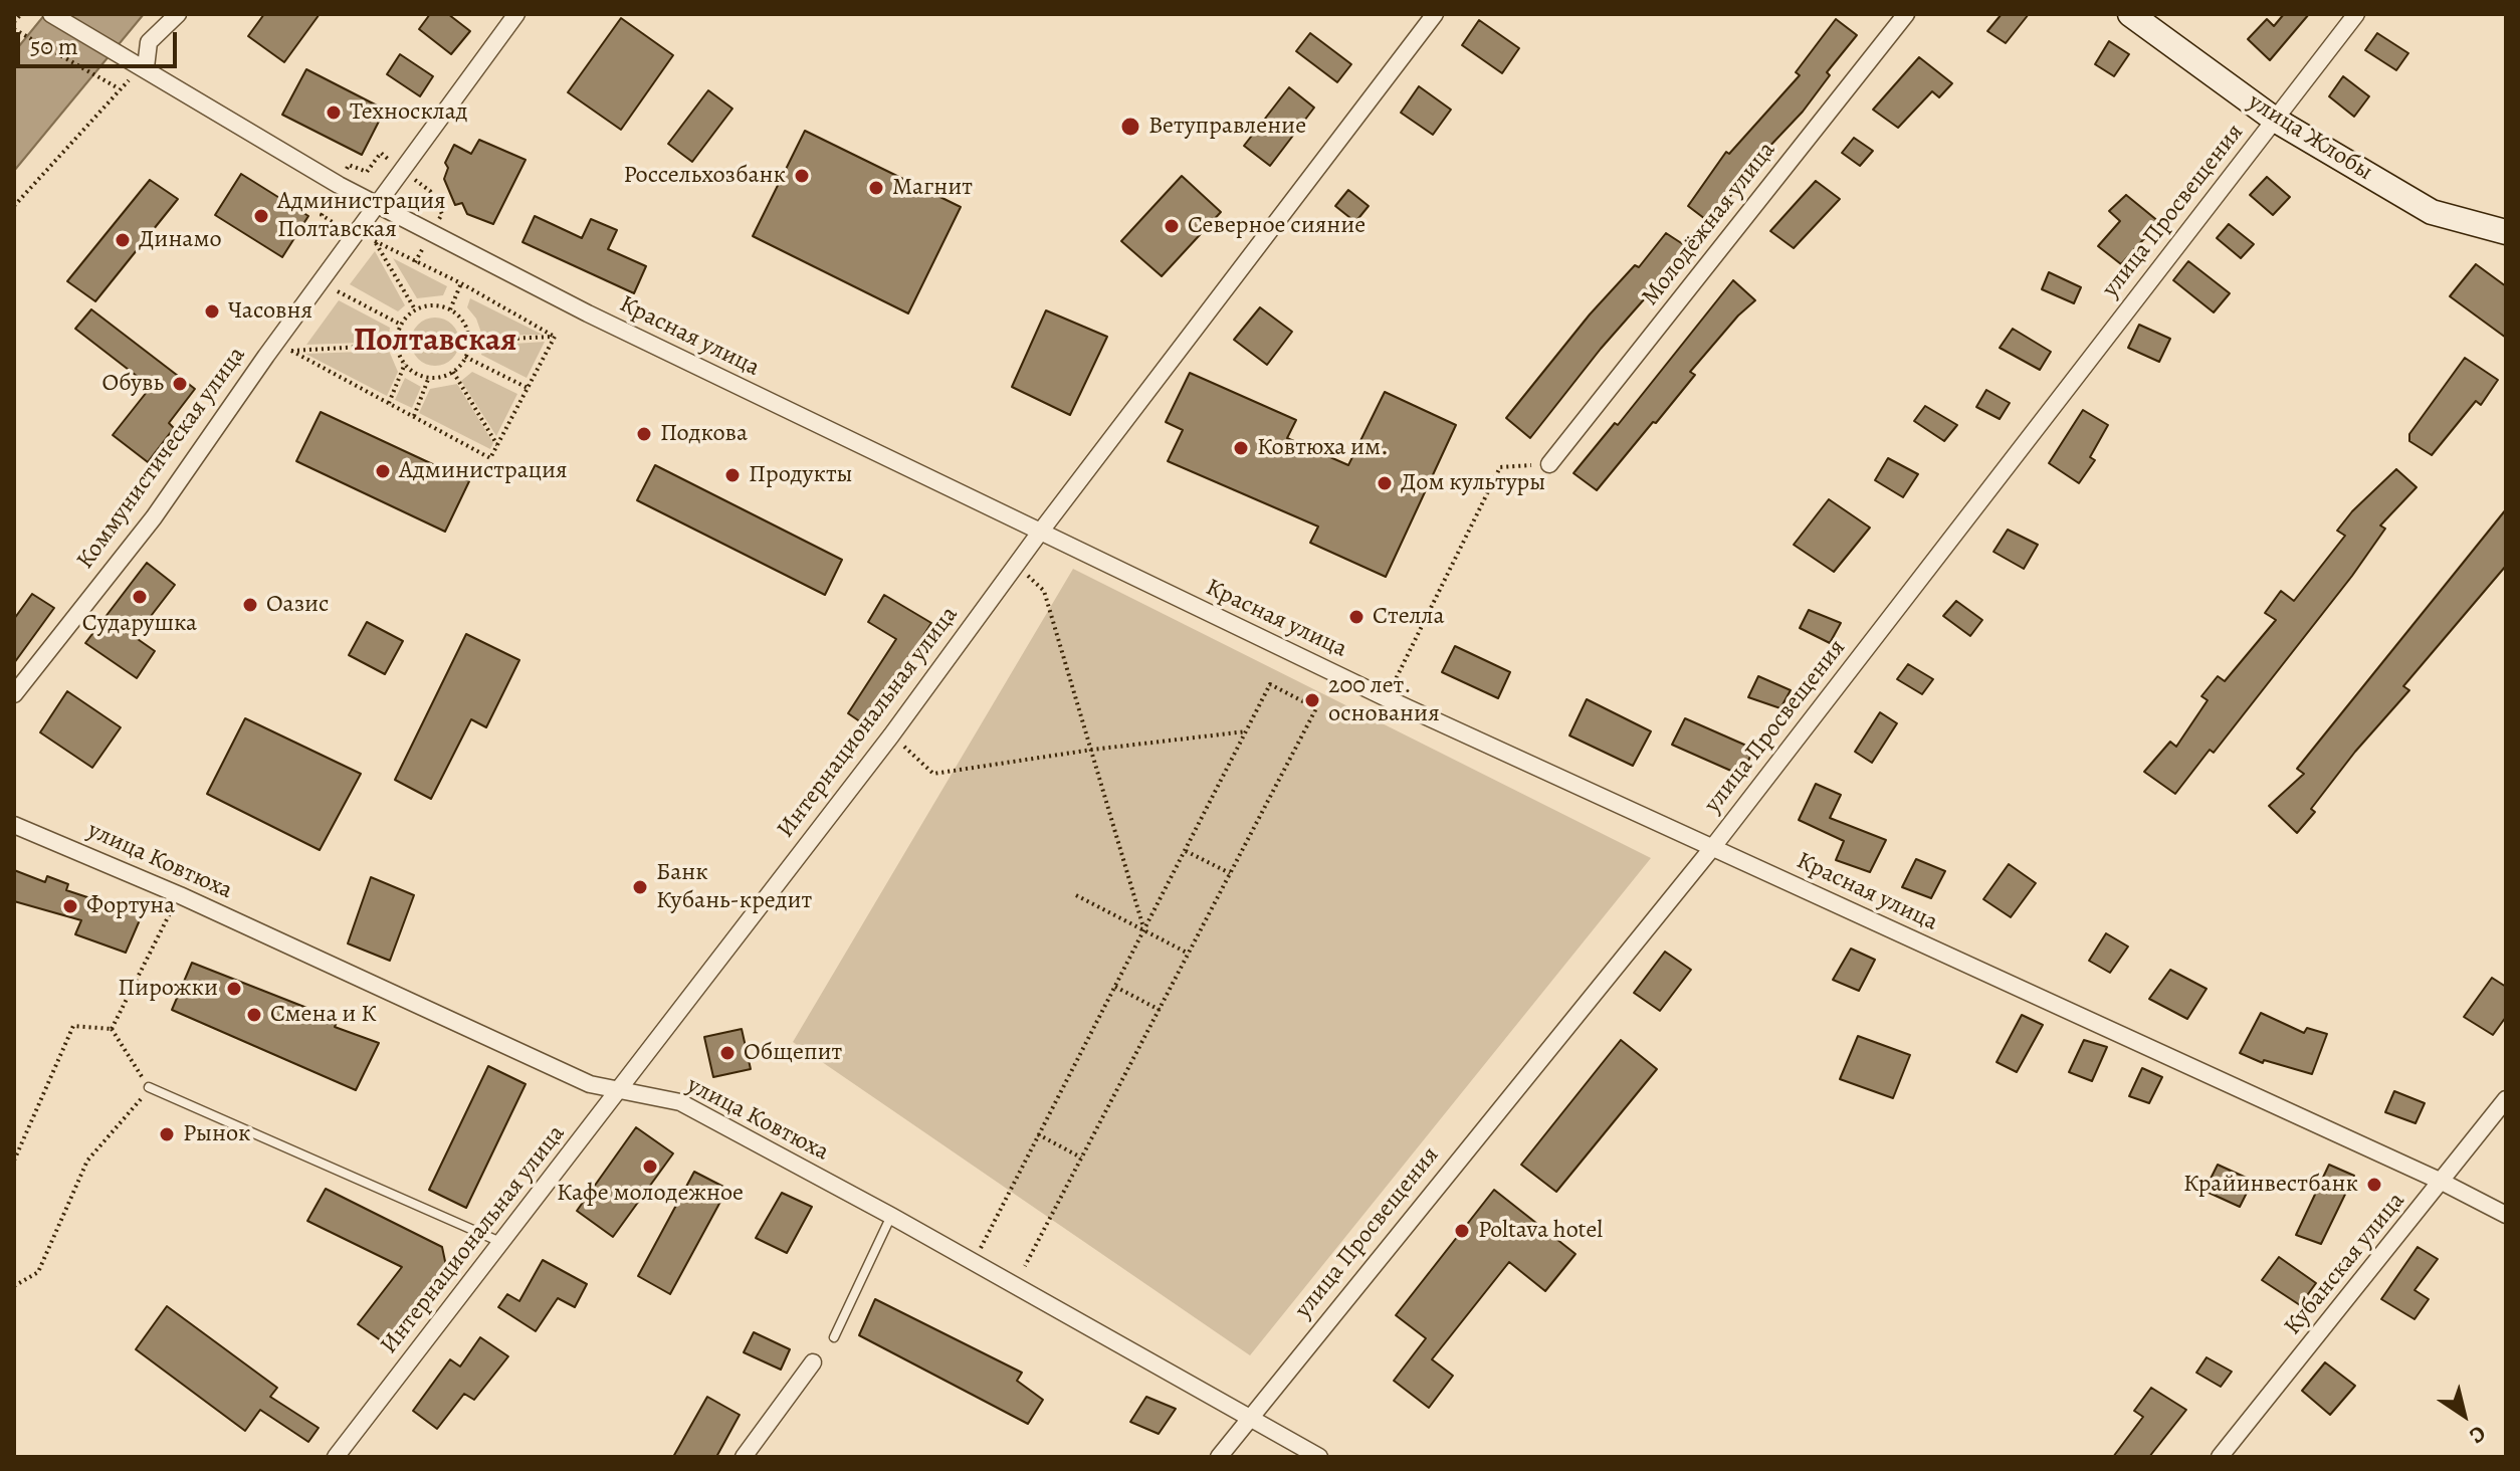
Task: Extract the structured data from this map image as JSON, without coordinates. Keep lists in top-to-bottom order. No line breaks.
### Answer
{"streets":{"street":["улица Жлобы","улица Просвещения","Молодёжная улица","Красная улица","Коммунистическая улица","Интернациональная улица","улица Ковтюха","Кубанская улица"]},"crossings":[["улица Жлобы","улица Просвещения"],["улица Просвещения","Красная улица"],["улица Просвещения","улица Ковтюха"],["Красная улица","Коммунистическая улица"],["Красная улица","Интернациональная улица"],["Красная улица","Кубанская улица"],["Интернациональная улица","улица Ковтюха"]],"districts":["Полтавская"],"places":["Техносклад","Ветуправление","Россельхозбанк","Магнит","Администрация Полтавская","Северное сияние","Динамо","Часовня","Обувь","Подкова","Ковтюха им.","Администрация","Продукты","Дом культуры","Сударушка","Оазис","Стелла","200 лет. основания","Банк Кубань-кредит","Фортуна","Пирожки","Смена и К","Общепит","Рынок","Кафе молодежное","Крайинвестбанк","Poltava hotel"],"scale_bar":"50 m","north":"bottom right"}
